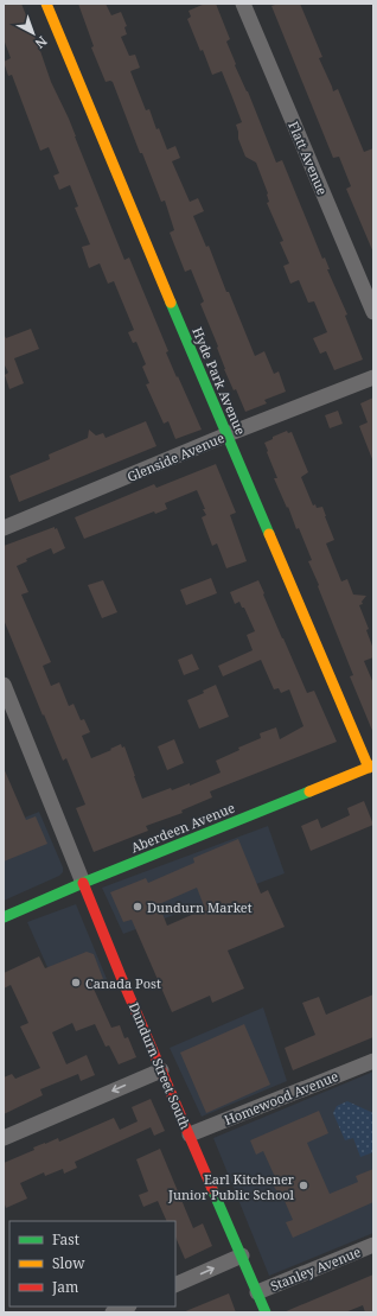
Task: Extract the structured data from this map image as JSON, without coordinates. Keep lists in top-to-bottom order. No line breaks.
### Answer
{"streets":{"main road":["Hyde Park Avenue","Aberdeen Avenue","Dundurn Street South"],"street":["Flatt Avenue","Glenside Avenue","Homewood Avenue","Stanley Avenue"]},"crossings":[["Hyde Park Avenue","Glenside Avenue"],["Hyde Park Avenue","Aberdeen Avenue"],["Aberdeen Avenue","Dundurn Street South"],["Dundurn Street South","Homewood Avenue"],["Dundurn Street South","Stanley Avenue"]],"places":["Dundurn Market","Canada Post","Earl Kitchener Junior Public School"],"legend":["Fast","Slow","Jam"],"north":"bottom right"}
